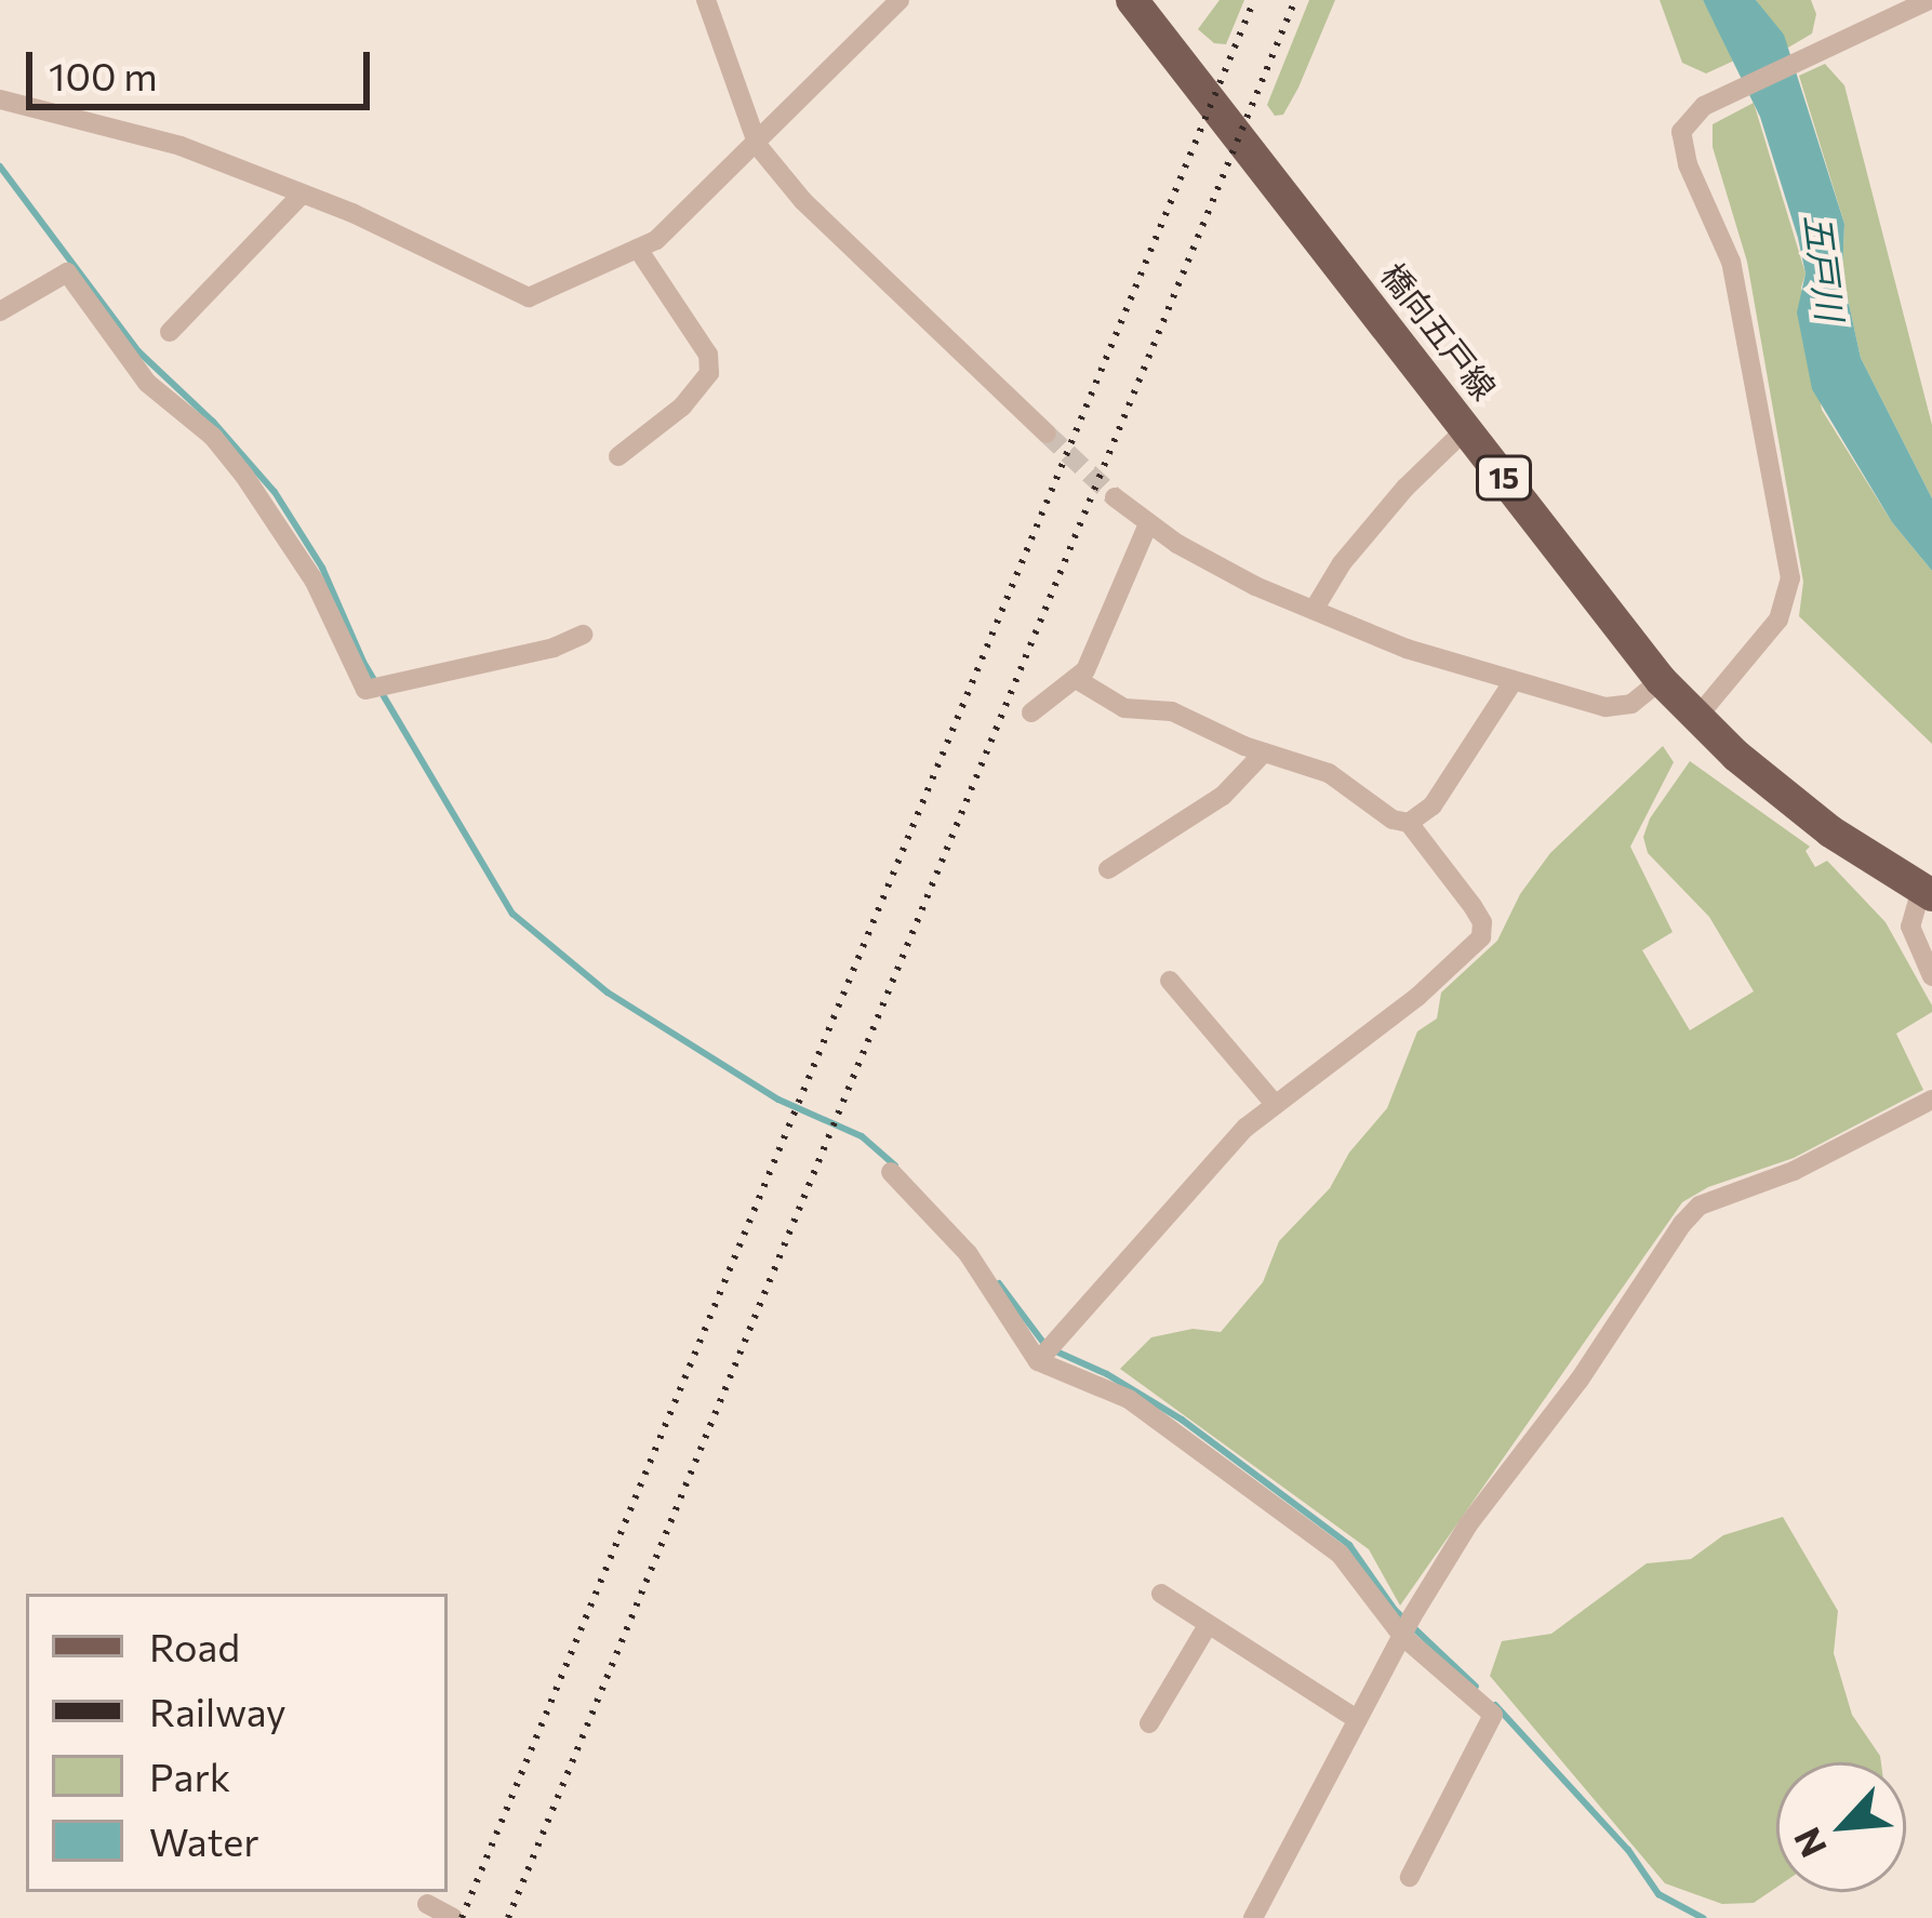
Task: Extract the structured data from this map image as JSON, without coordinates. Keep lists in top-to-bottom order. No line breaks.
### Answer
{"streets":{"main road":["橋向五戸線","15"]},"water":["五戸川"],"legend":["Road","Railway","Park","Water"],"scale_bar":"100 m","north":"bottom left"}
